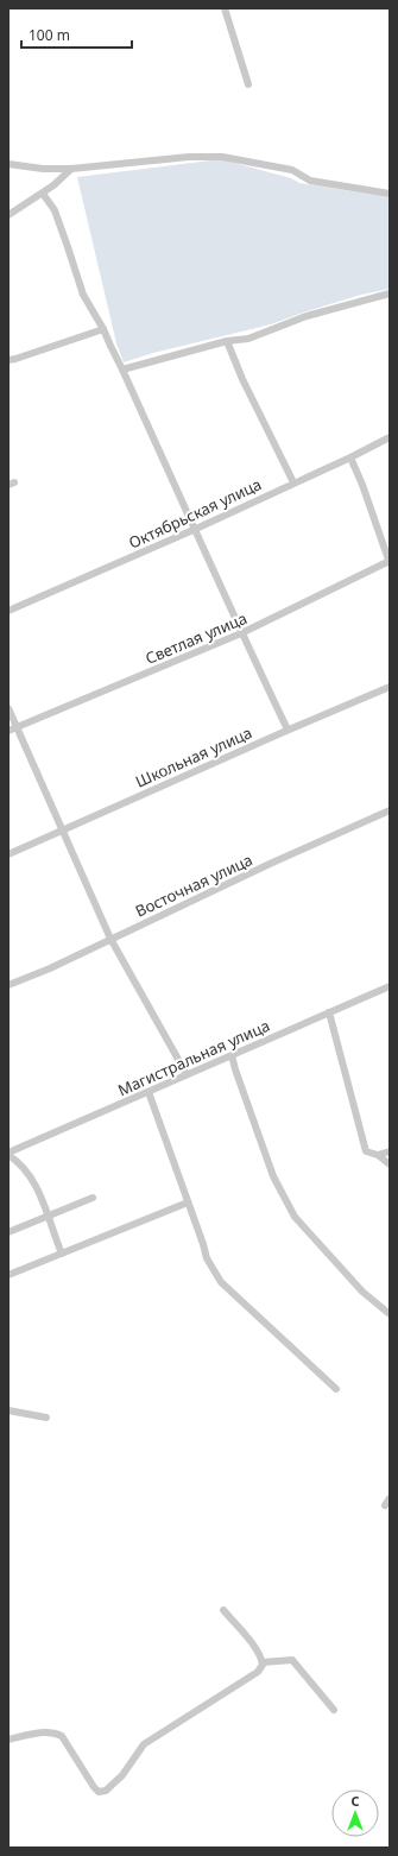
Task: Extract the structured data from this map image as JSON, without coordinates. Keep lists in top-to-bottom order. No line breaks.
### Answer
{"streets":{"street":["Октябрьская улица","Светлая улица","Школьная улица","Восточная улица","Магистральная улица"]},"scale_bar":"100 m","north":"top"}
